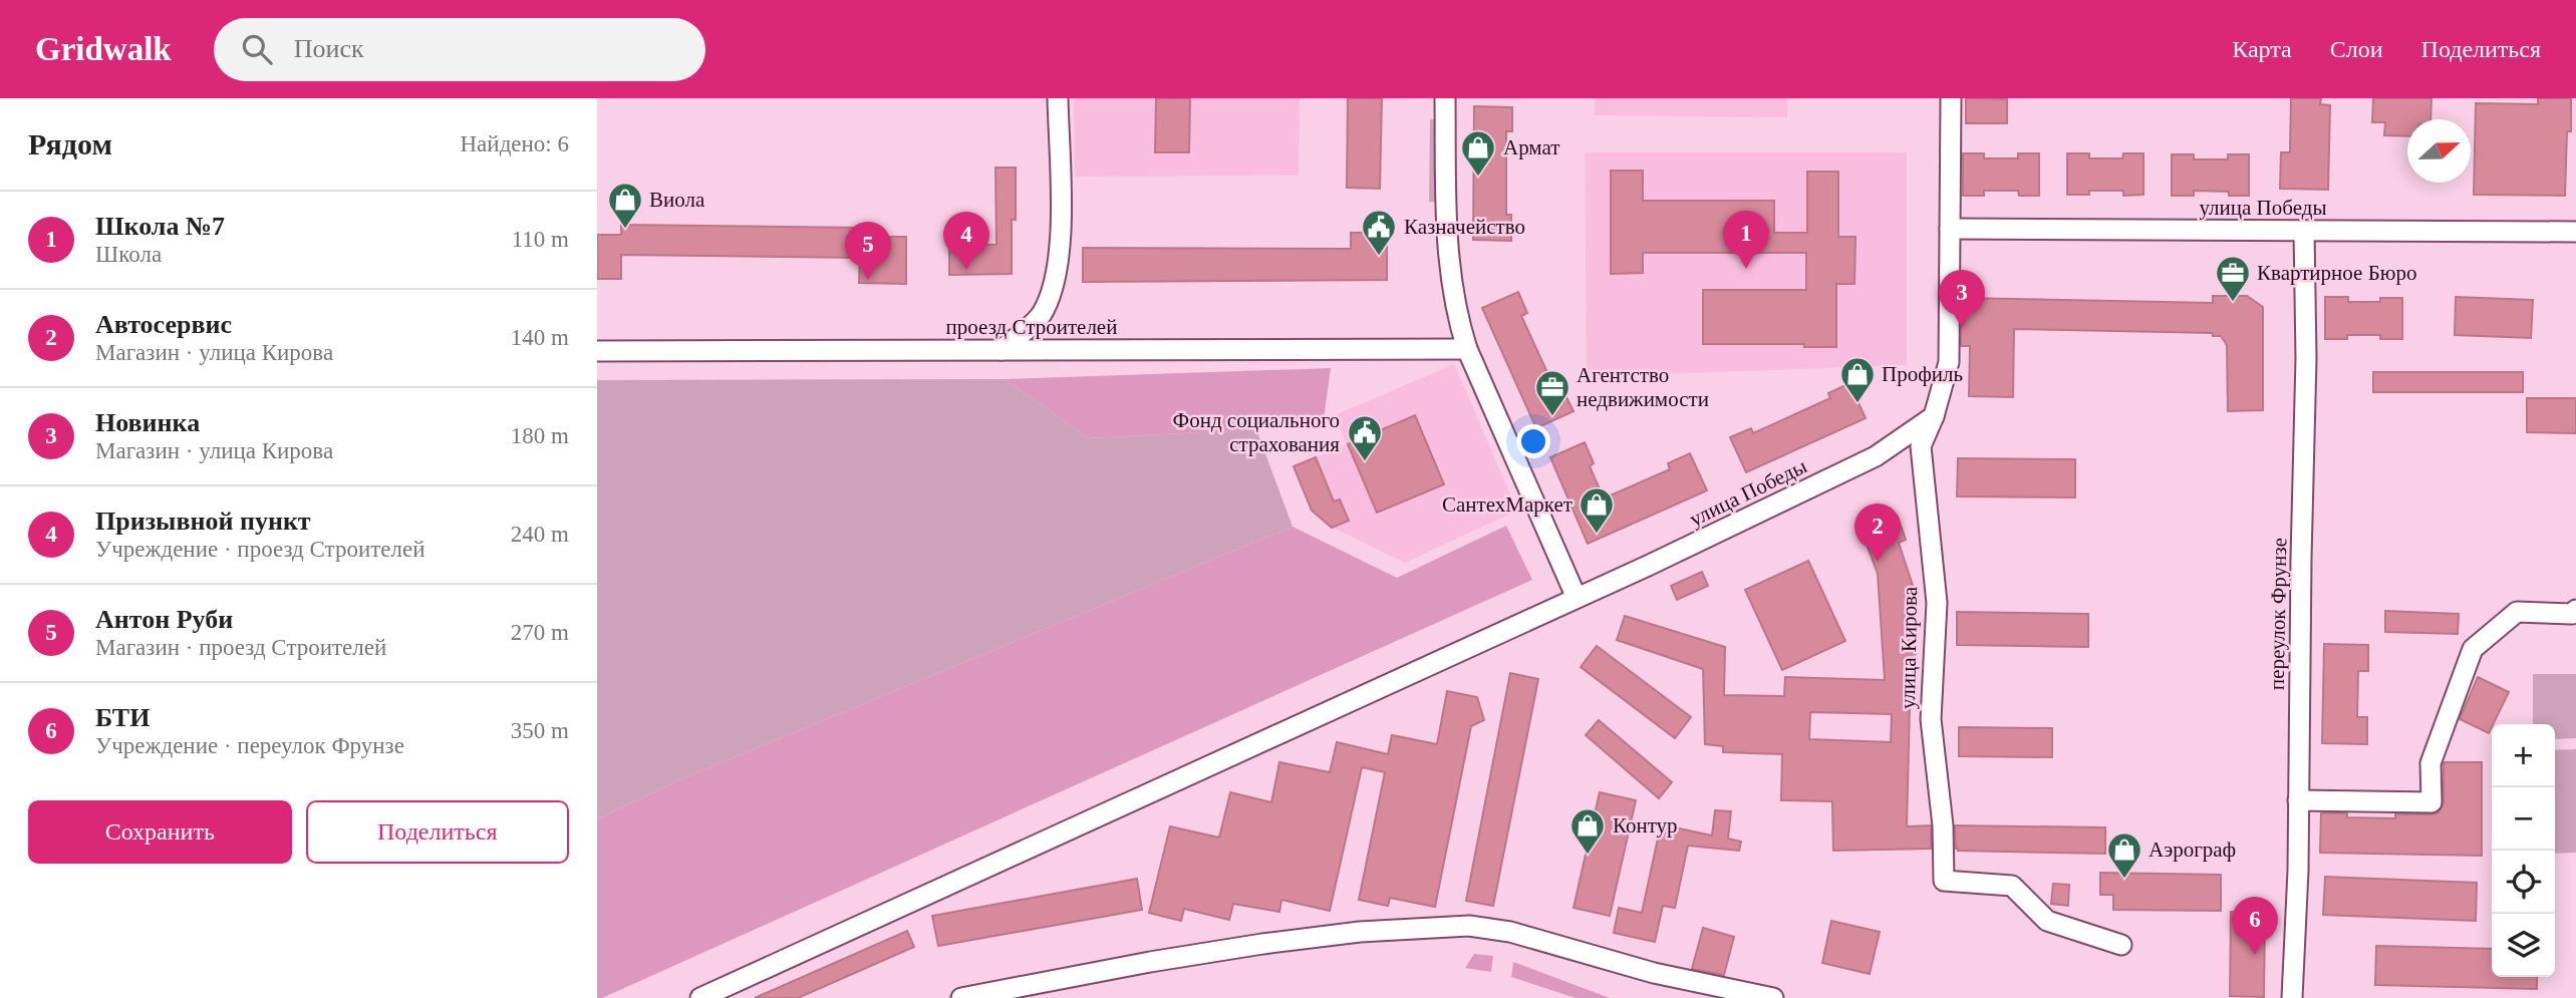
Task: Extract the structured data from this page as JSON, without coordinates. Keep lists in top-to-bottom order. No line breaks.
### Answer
{"streets":{"street":["улица Победы","проезд Строителей","переулок Фрунзе","улица Кирова"]},"crossings":[["улица Победы","переулок Фрунзе"],["улица Победы","улица Кирова"]],"places":{"shop":["Армат","Виола","Профиль","СантехМаркет","Контур","Аэрограф"],"public building":["Казначейство","Фонд социального страхования"],"office":["Квартирное Бюро","Агентство недвижимости"]},"north":"right","page":{"header":"Gridwalk","search":"Поиск","nav":["Карта","Слои","Поделиться"],"heading":["Рядом","Найдено: 6"],"list":[{"mark":"1","name":"Школа №7","note":"Школа","value":"110 m"},{"mark":"2","name":"Автосервис","note":"Магазин · улица Кирова","value":"140 m"},{"mark":"3","name":"Новинка","note":"Магазин · улица Кирова","value":"180 m"},{"mark":"4","name":"Призывной пункт","note":"Учреждение · проезд Строителей","value":"240 m"},{"mark":"5","name":"Антон Руби","note":"Магазин · проезд Строителей","value":"270 m"},{"mark":"6","name":"БТИ","note":"Учреждение · переулок Фрунзе","value":"350 m"}],"pins":["1","4","5","3","2","6"],"map_buttons":["+","−"],"buttons":["Сохранить","Поделиться"]}}
